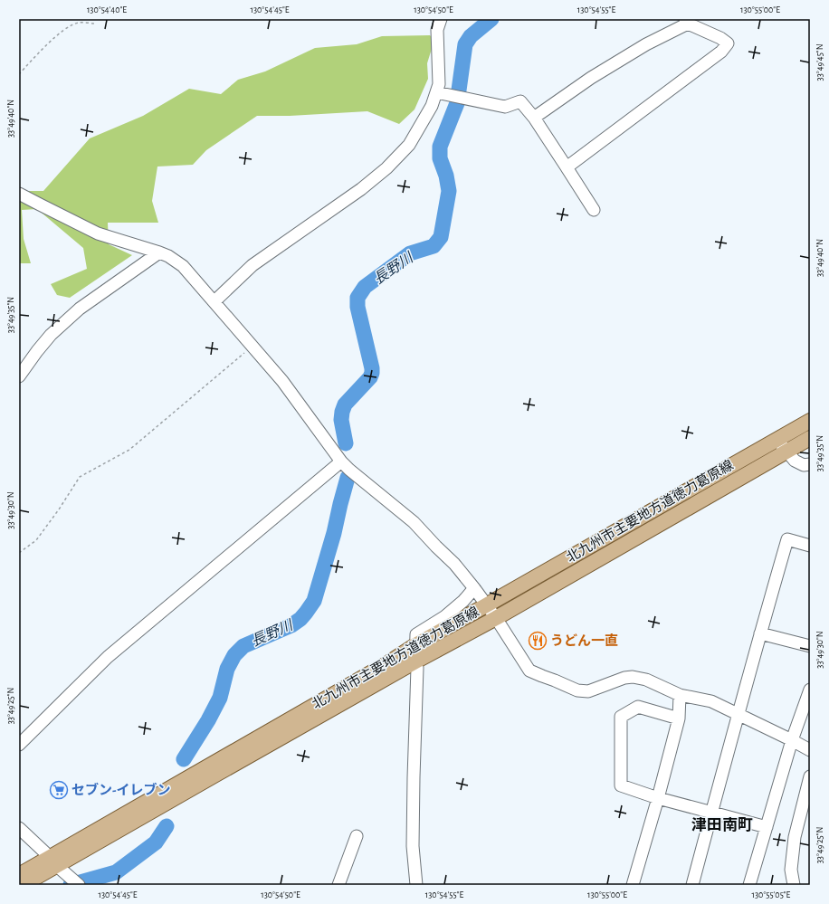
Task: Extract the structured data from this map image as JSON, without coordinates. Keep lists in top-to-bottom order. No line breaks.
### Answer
{"streets":{"main road":["北九州市主要地方道徳力葛原線"]},"districts":["津田南町"],"water":["長野川"],"places":{"restaurant":["うどん一直"],"supermarket":["セブン-イレブン"]},"coordinates":["130°54'40\"E","130°54'45\"E","130°54'50\"E","130°54'55\"E","130°55'00\"E","33°49'45\"N","33°49'40\"N","33°49'35\"N","33°49'30\"N","33°49'25\"N","130°55'05\"E"]}
